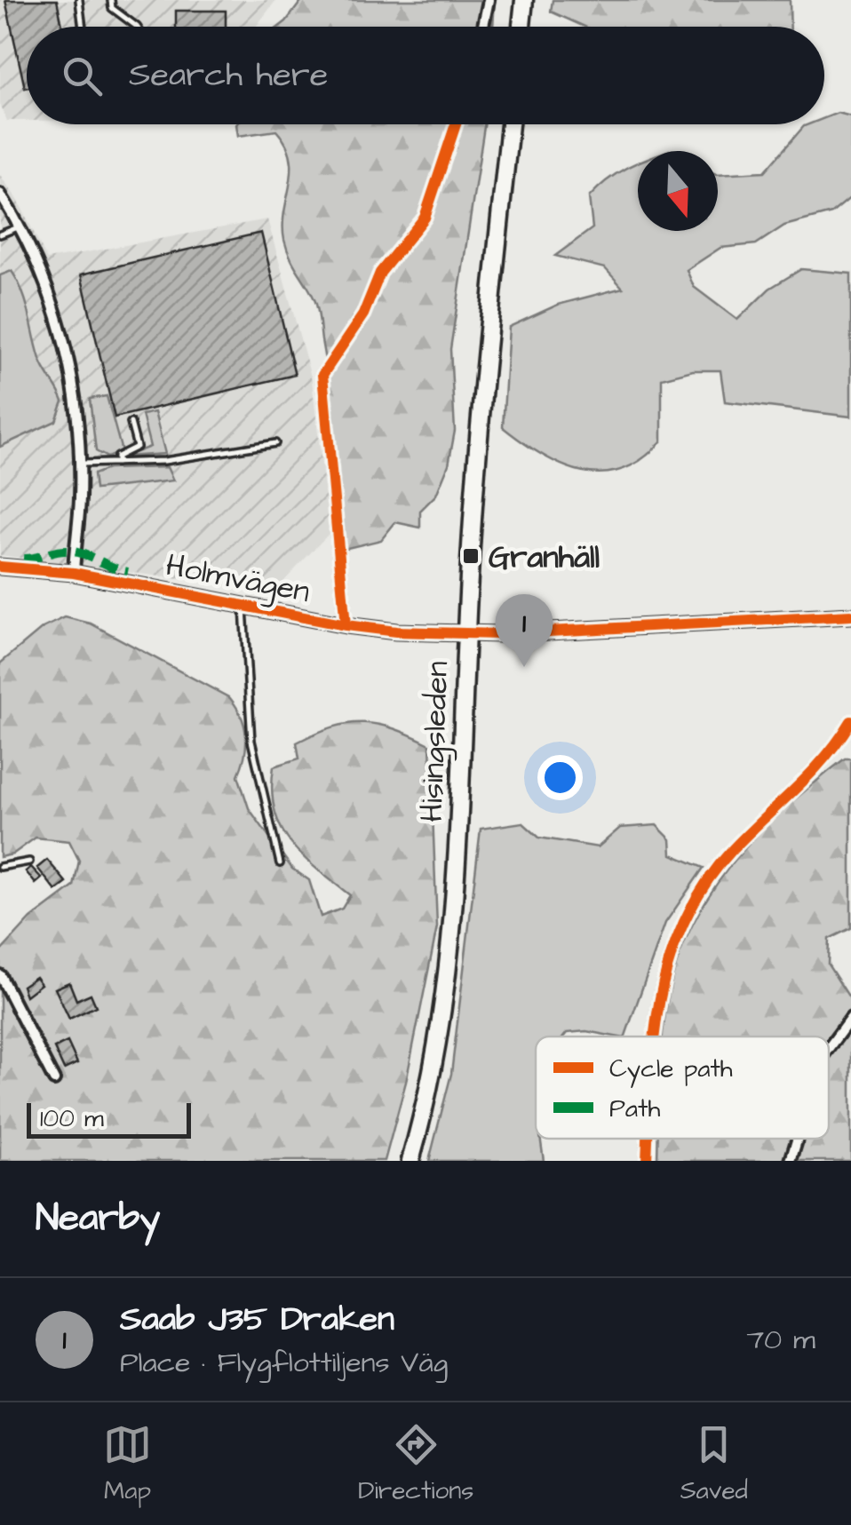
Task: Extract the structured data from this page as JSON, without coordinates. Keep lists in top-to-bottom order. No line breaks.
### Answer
{"streets":{"highway":["Hisingsleden"],"street":["Holmvägen"]},"crossings":[["Holmvägen","Hisingsleden"]],"places":{"transit":["Granhäll"]},"legend":["Cycle path","Path"],"scale_bar":"100 m","north":"bottom","page":{"search":"Search here","pins":"1","scale":"100 m","heading":"Nearby","list":[{"mark":"1","name":"Saab J35 Draken","note":"Place · Flygflottiljens Väg","value":"70 m"}],"nav":["Map","Directions","Saved"]}}
